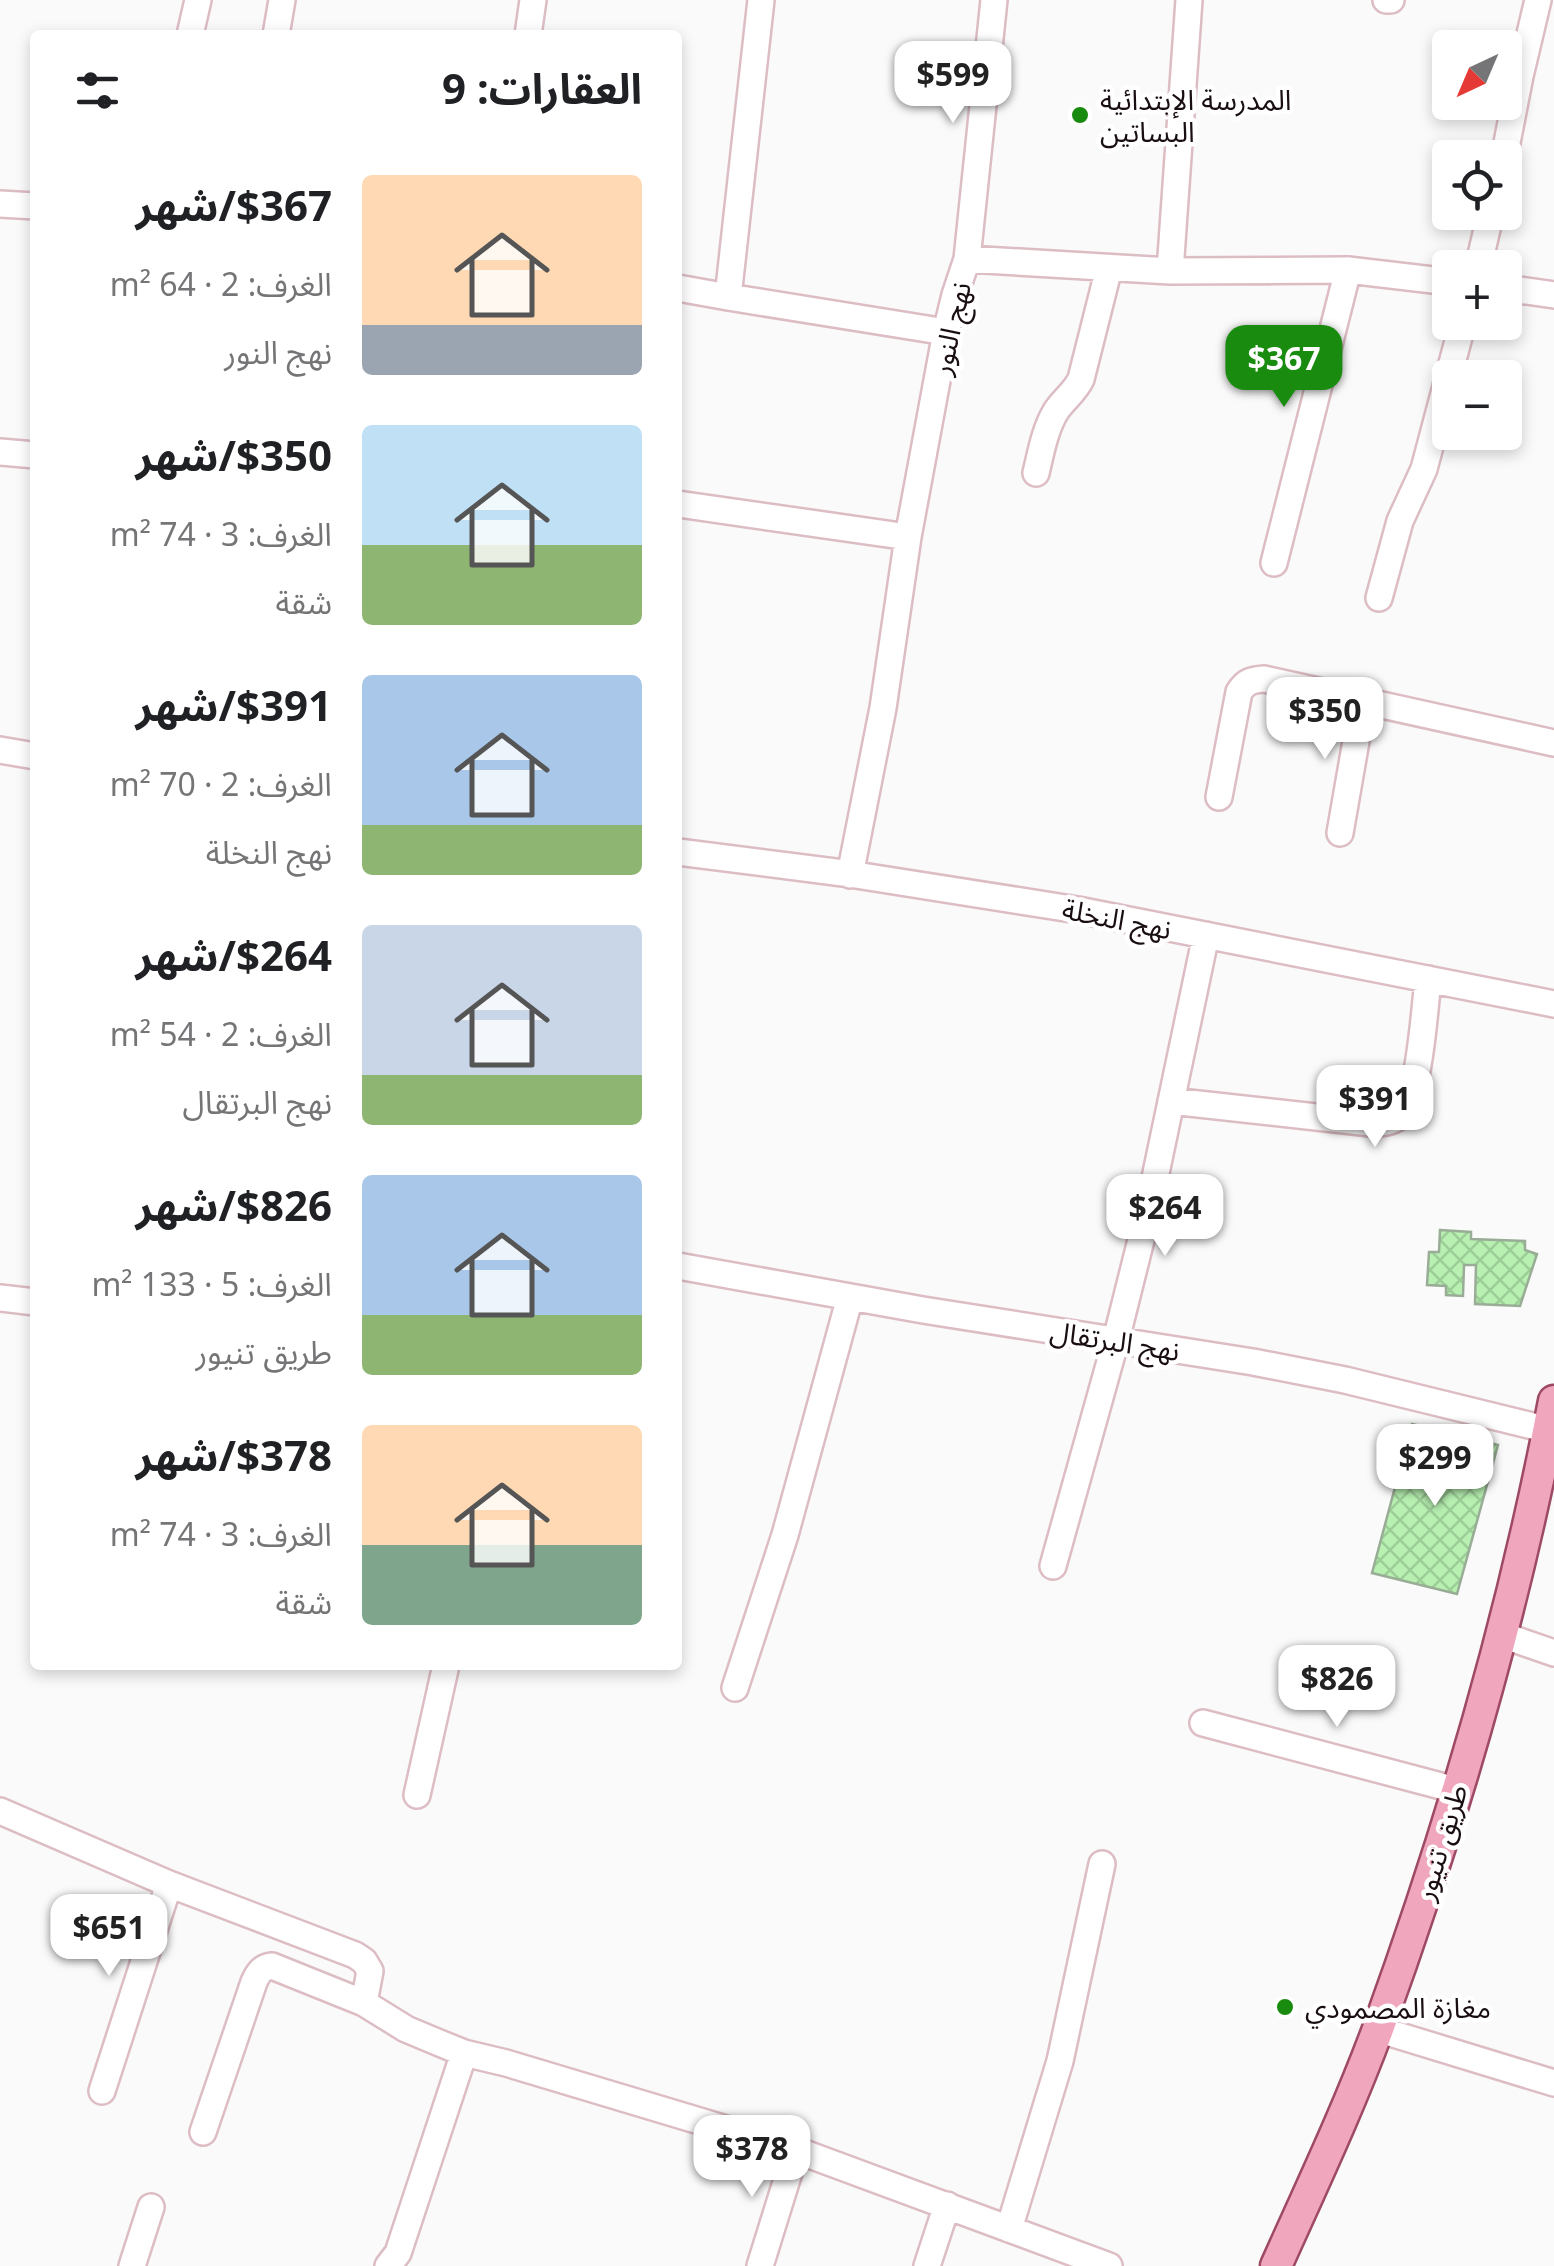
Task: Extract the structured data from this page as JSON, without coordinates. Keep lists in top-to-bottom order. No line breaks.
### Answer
{"streets":{"main road":["طريق تنيور"],"street":["نهج النور","نهج النخلة","نهج البرتقال"]},"crossings":[["نهج النور","نهج النخلة"],["نهج البرتقال","طريق تنيور"]],"places":["المدرسة الإبتدائية البساتين","مغازة المصمودي"],"north":"bottom left","page":{"map_buttons":["+","−"],"heading":"العقارات: 9","price":["$599","$367","$350","$391","$264","$299","$826","$651","$378"],"list":[{"name":"$367/شهر","note":"الغرف: 2 · 64 m² · نهج النور"},{"name":"$350/شهر","note":"الغرف: 3 · 74 m² · شقة"},{"name":"$391/شهر","note":"الغرف: 2 · 70 m² · نهج النخلة"},{"name":"$264/شهر","note":"الغرف: 2 · 54 m² · نهج البرتقال"},{"name":"$826/شهر","note":"الغرف: 5 · 133 m² · طريق تنيور"},{"name":"$378/شهر","note":"الغرف: 3 · 74 m² · شقة"}]}}
